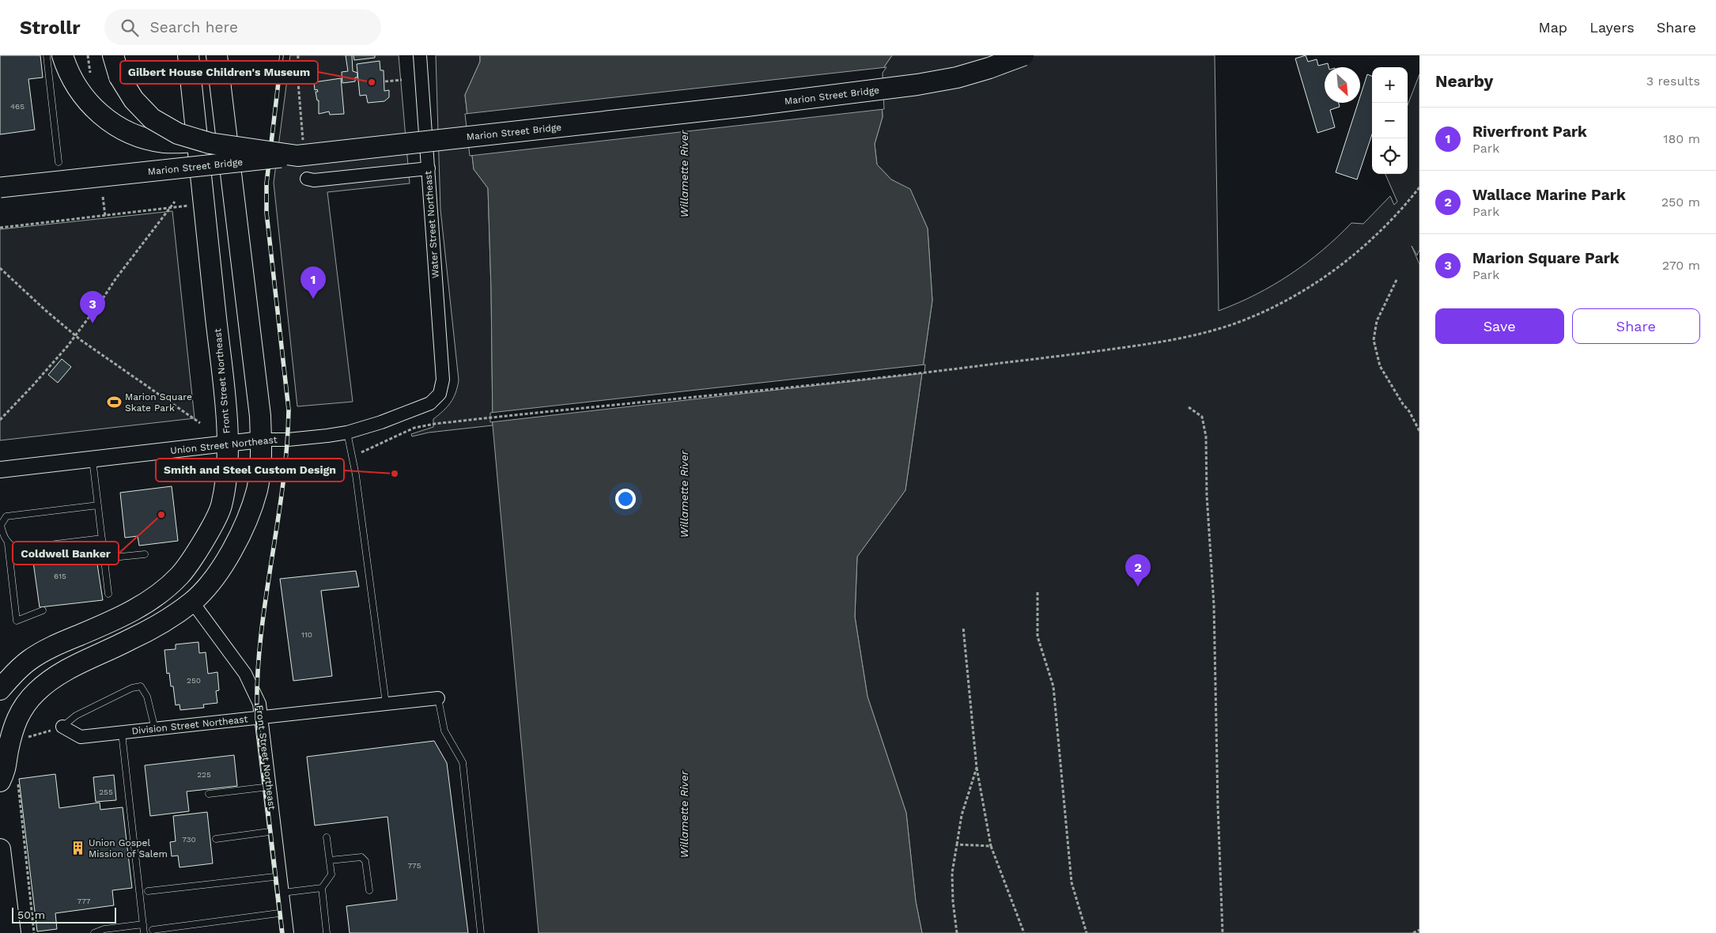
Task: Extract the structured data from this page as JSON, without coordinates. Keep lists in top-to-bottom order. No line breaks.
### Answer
{"streets":{"highway":["Marion Street Bridge","Front Street Northeast"],"street":["Water Street Northeast","Union Street Northeast","Division Street Northeast"]},"crossings":[["Water Street Northeast","Union Street Northeast"],["Front Street Northeast","Union Street Northeast"],["Front Street Northeast","Division Street Northeast"]],"water":["Willamette River"],"places":{"other":["Gilbert House Children's Museum","Smith and Steel Custom Design","Coldwell Banker"],"sports":["Marion Square Skate Park"],"building":["Union Gospel Mission of Salem"]},"house_numbers":["465","615","110","250","225","255","730","775","777"],"scale_bar":"50 m","north":"bottom right","page":{"header":"Strollr","search":"Search here","nav":["Map","Layers","Share"],"heading":["Nearby","3 results"],"map_buttons":["+","−"],"list":[{"mark":"1","name":"Riverfront Park","note":"Park","value":"180 m"},{"mark":"2","name":"Wallace Marine Park","note":"Park","value":"250 m"},{"mark":"3","name":"Marion Square Park","note":"Park","value":"270 m"}],"pins":["1","3","2"],"buttons":["Save","Share"],"scale":"50 m"}}
